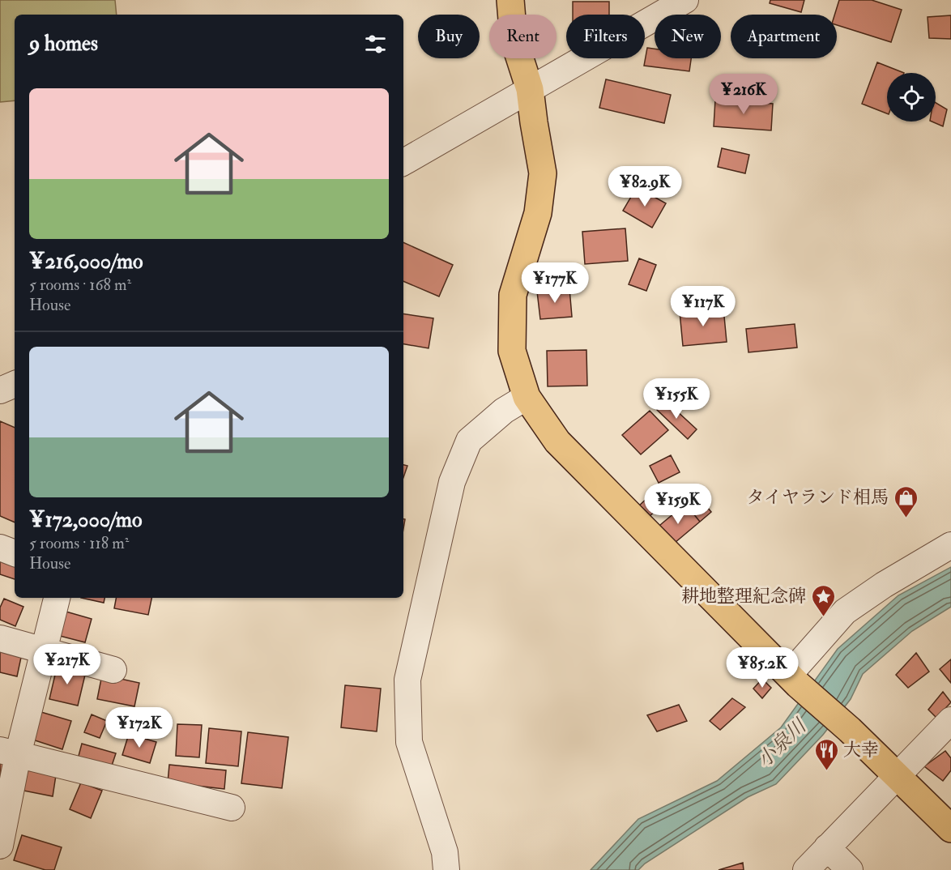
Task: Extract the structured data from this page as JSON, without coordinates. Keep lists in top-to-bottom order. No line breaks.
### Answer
{"water":["小泉川"],"places":{"shop":["タイヤランド相馬"],"place":["耕地整理紀念碑"],"restaurant":["大幸"]},"page":{"chip":["Buy","Rent","Filters","New","Apartment"],"heading":"9 homes","list":[{"name":"¥216,000/mo","note":"5 rooms · 168 m² · House"},{"name":"¥172,000/mo","note":"5 rooms · 118 m² · House"}],"price":["¥216K","¥82.9K","¥177K","¥117K","¥155K","¥159K","¥217K","¥85.2K","¥172K"]}}
